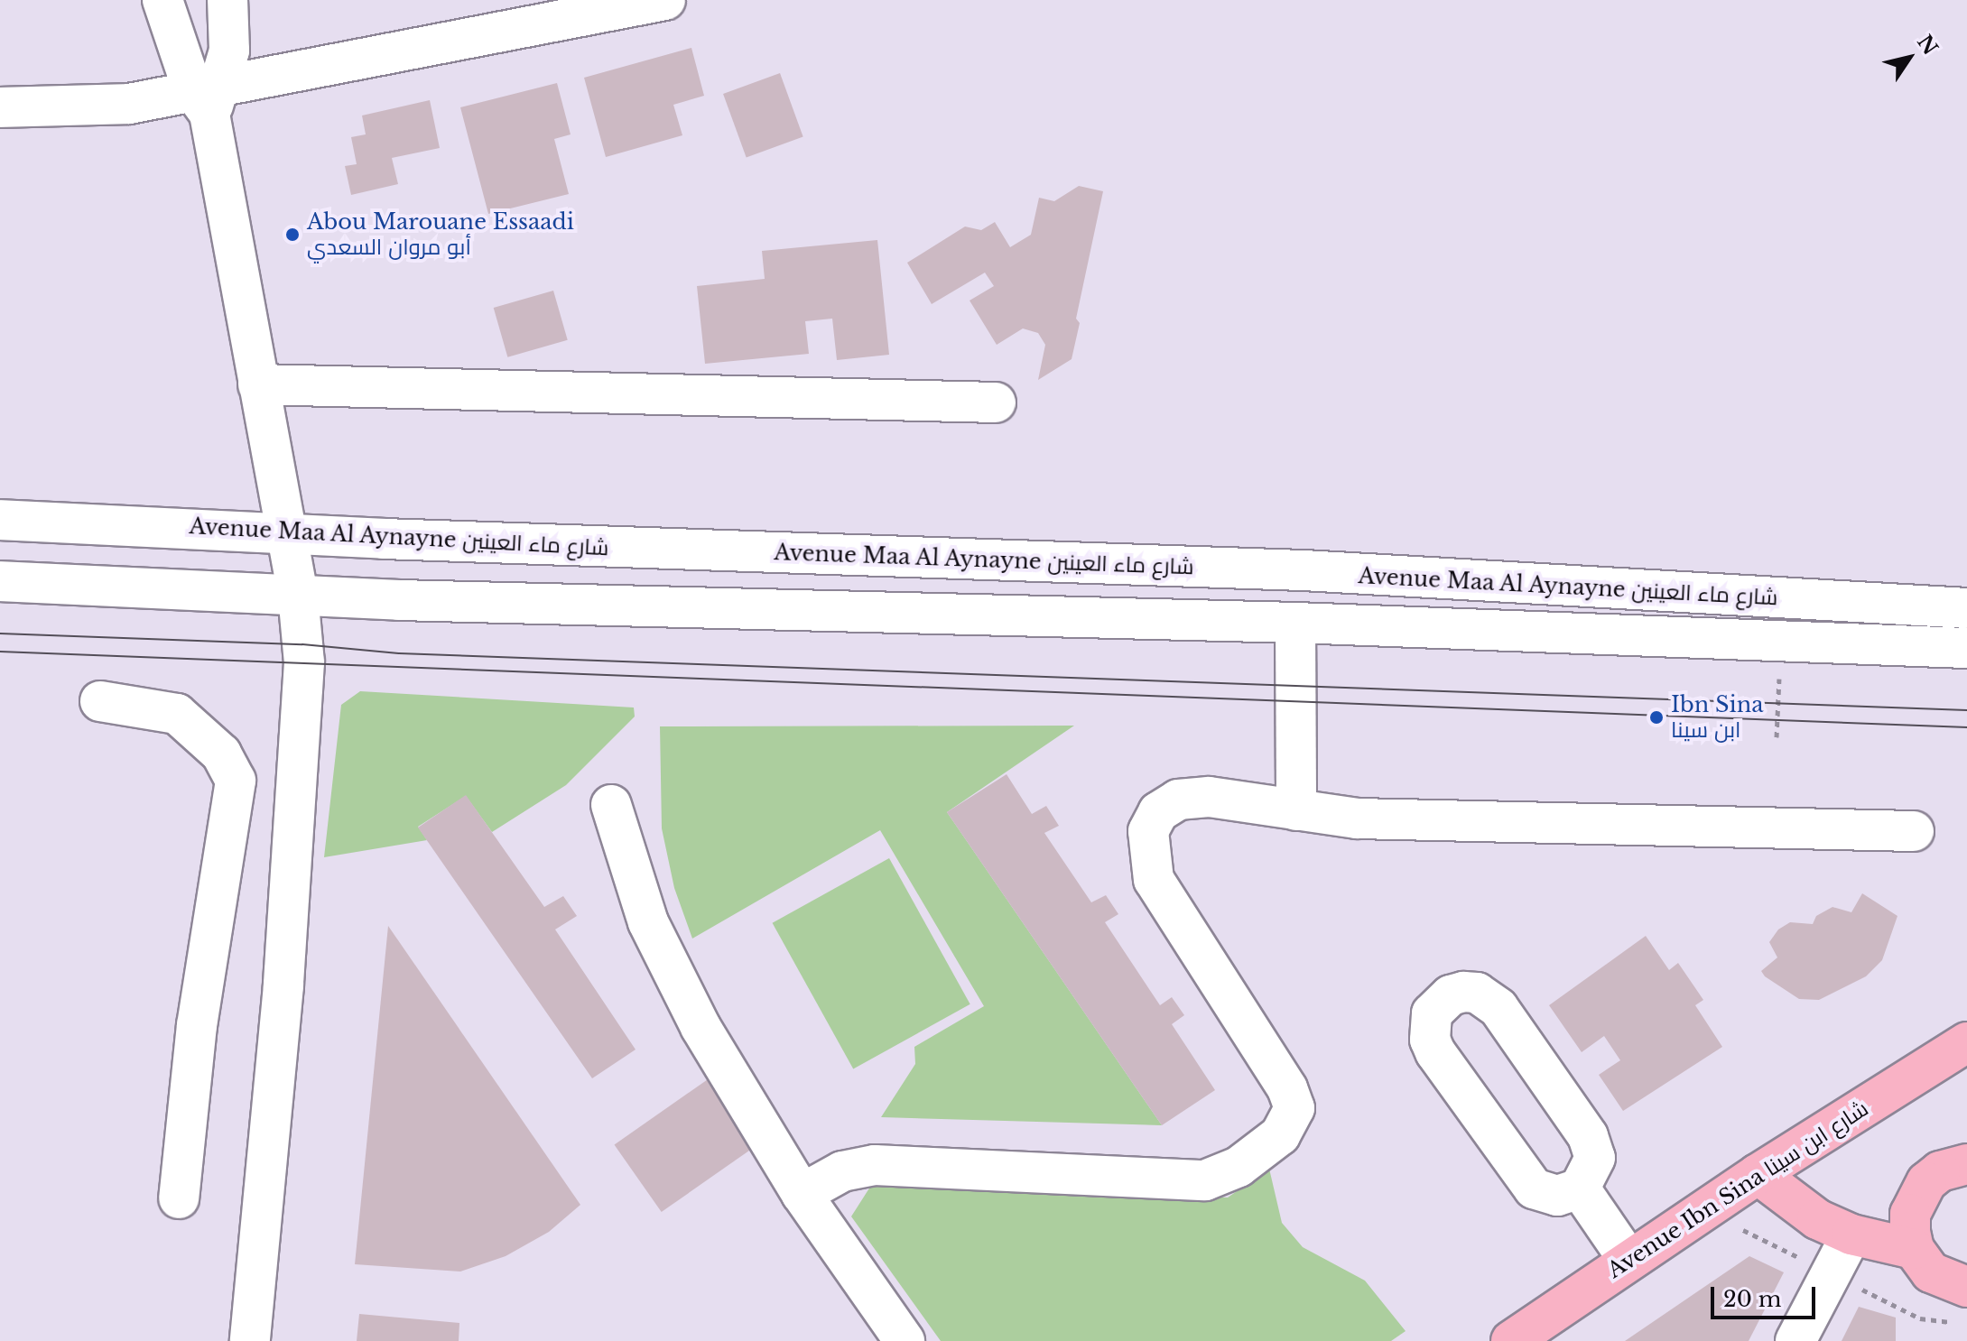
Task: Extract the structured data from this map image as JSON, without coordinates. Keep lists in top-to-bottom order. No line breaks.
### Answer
{"streets":{"main road":["Avenue Ibn Sina شارع ابن سينا"],"street":["Avenue Maa Al Aynayne شارع ماء العينين"]},"places":["Abou Marouane Essaadi أبو مروان السعدي","Ibn Sina ابن سينا"],"scale_bar":"20 m","north":"top right"}
